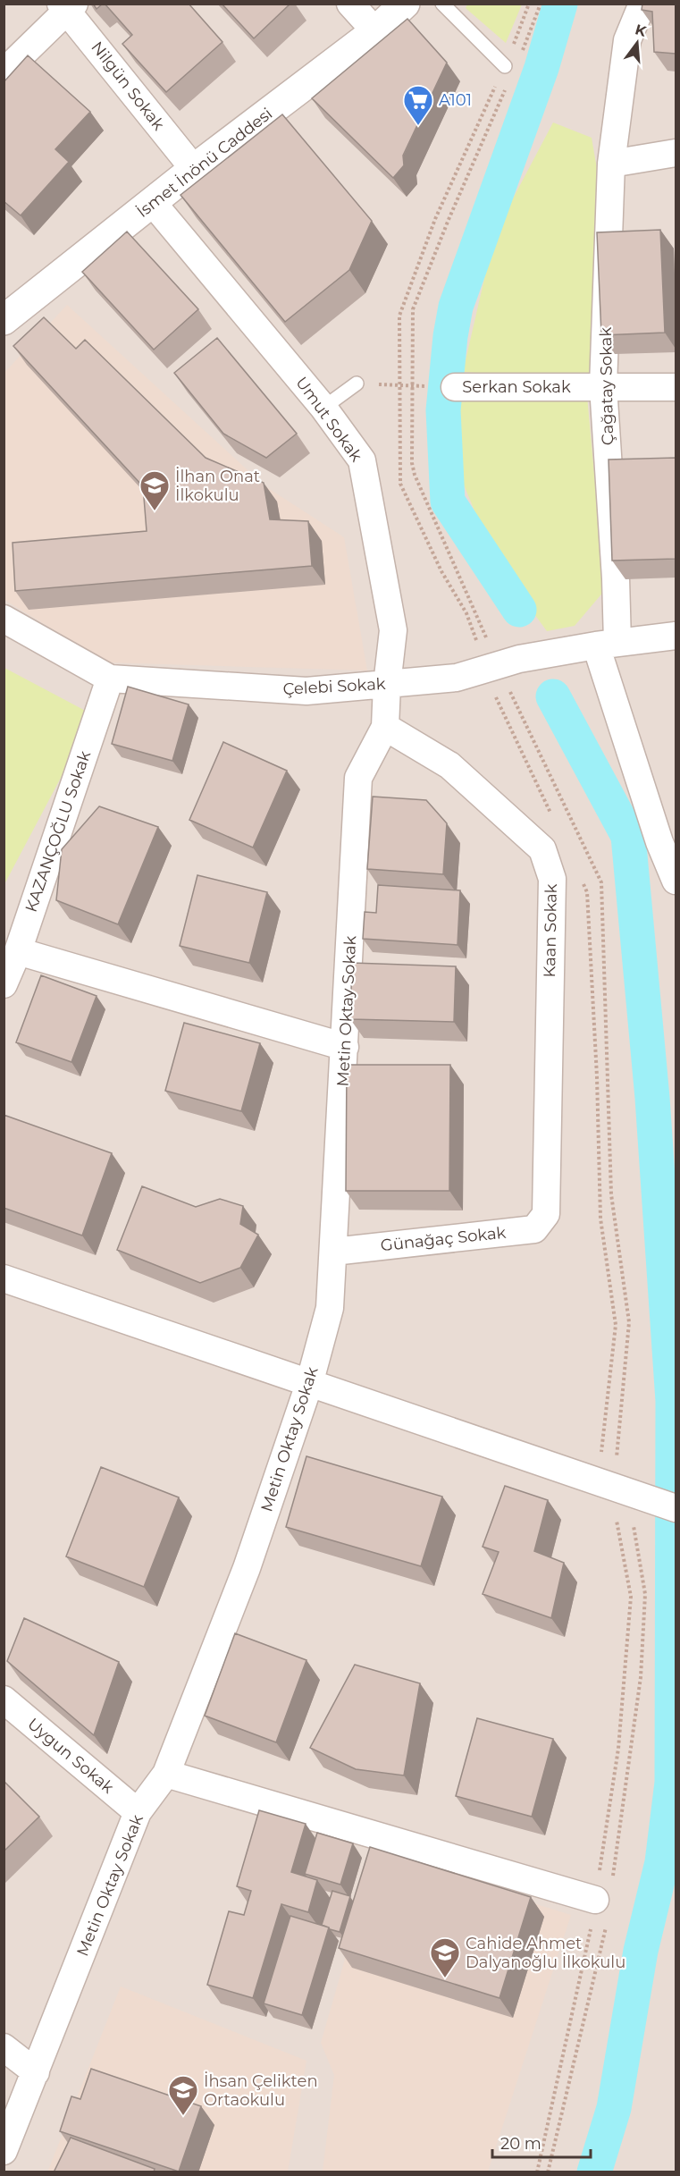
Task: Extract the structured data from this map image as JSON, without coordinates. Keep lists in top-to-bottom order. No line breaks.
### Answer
{"streets":{"street":["Nilgün Sokak","İsmet İnönü Caddesi","Çağatay Sokak","Serkan Sokak","Umut Sokak","Çelebi Sokak","KAZANÇOĞLU Sokak","Kaan Sokak","Metin Oktay Sokak","Günağaç Sokak","Uygun Sokak"]},"crossings":[["Nilgün Sokak","İsmet İnönü Caddesi"],["İsmet İnönü Caddesi","Umut Sokak"],["Çağatay Sokak","Serkan Sokak"],["Çağatay Sokak","Çelebi Sokak"],["Umut Sokak","Çelebi Sokak"],["Umut Sokak","Metin Oktay Sokak"],["Çelebi Sokak","KAZANÇOĞLU Sokak"],["Çelebi Sokak","Metin Oktay Sokak"],["Kaan Sokak","Metin Oktay Sokak"],["Kaan Sokak","Günağaç Sokak"],["Metin Oktay Sokak","Günağaç Sokak"],["Metin Oktay Sokak","Uygun Sokak"]],"places":{"supermarket":["A101"],"school or university":["İlhan Onat İlkokulu","Cahide Ahmet Dalyanoğlu İlkokulu","İhsan Çelikten Ortaokulu"]},"scale_bar":"20 m","north":"top"}
